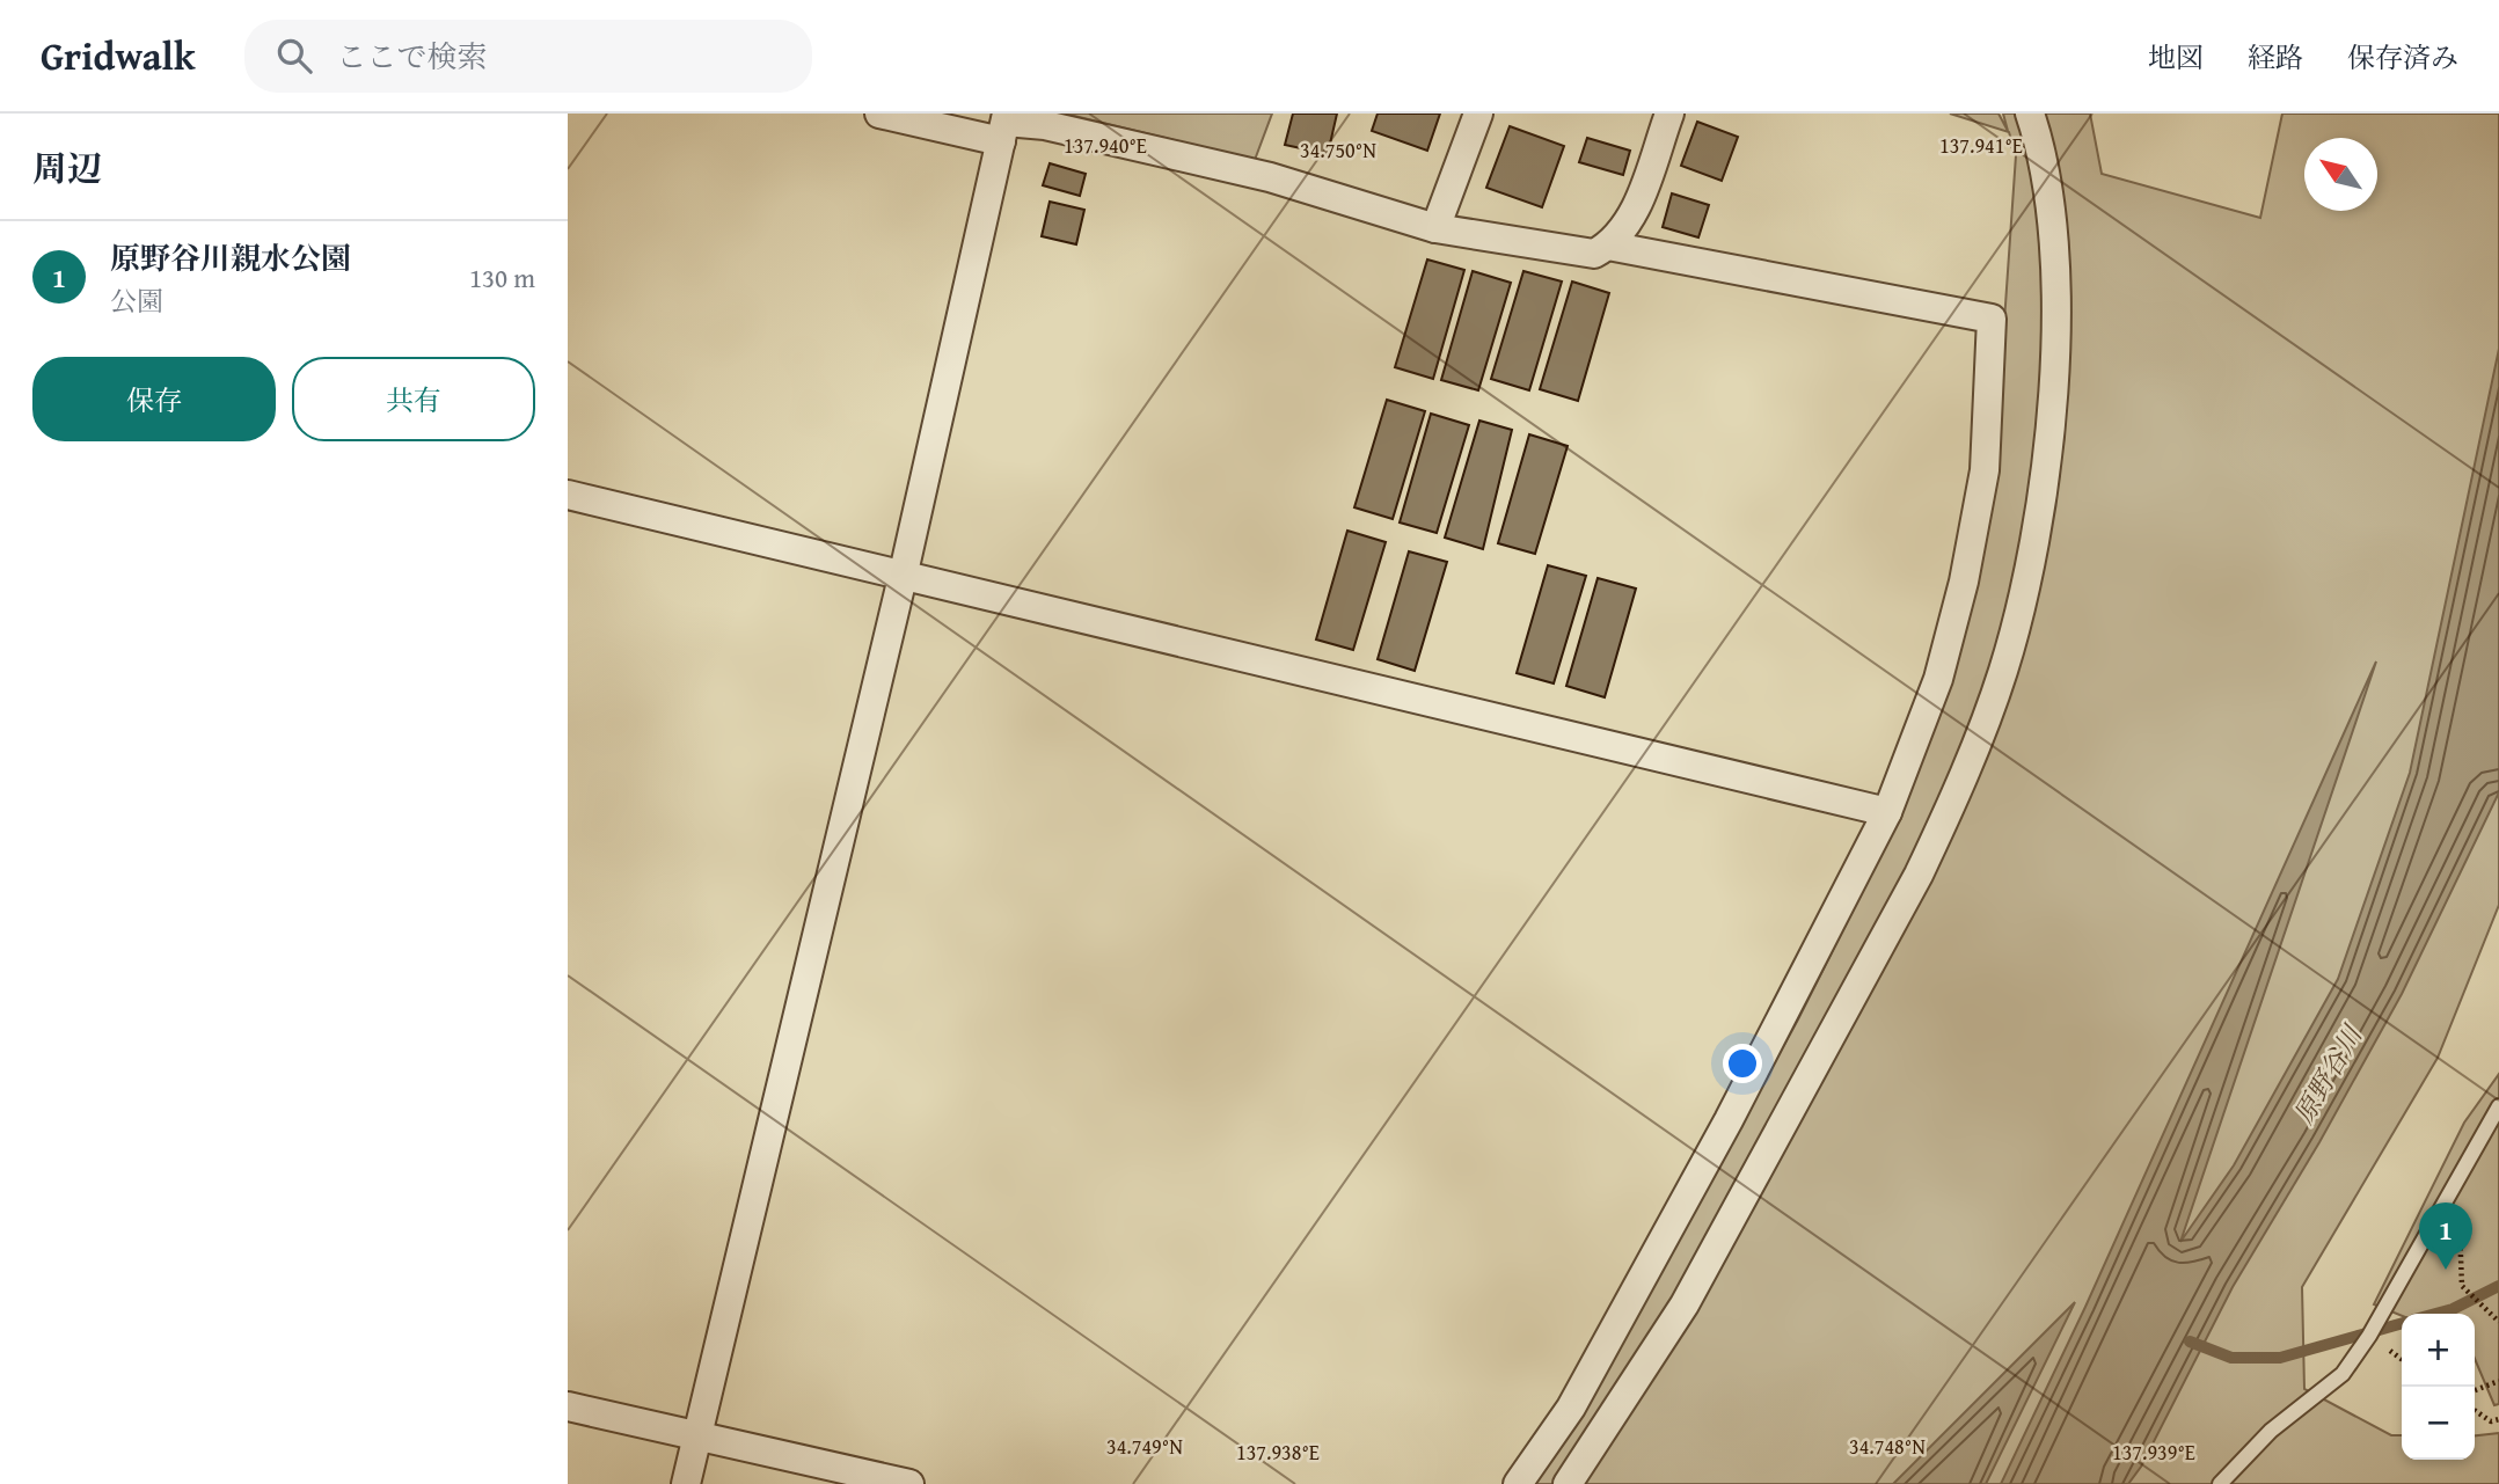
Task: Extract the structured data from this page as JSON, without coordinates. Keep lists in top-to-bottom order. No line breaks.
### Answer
{"water":["原野谷川"],"north":"top left","page":{"header":"Gridwalk","search":"ここで検索","nav":["地図","経路","保存済み"],"heading":"周辺","list":[{"mark":"1","name":"原野谷川親水公園","note":"公園","value":"130 m"}],"buttons":["保存","共有"],"pins":"1","map_buttons":["+","−"]},"coordinates":["137.941°E","137.940°E","34.750°N","34.749°N","34.748°N","137.938°E","137.939°E"]}
